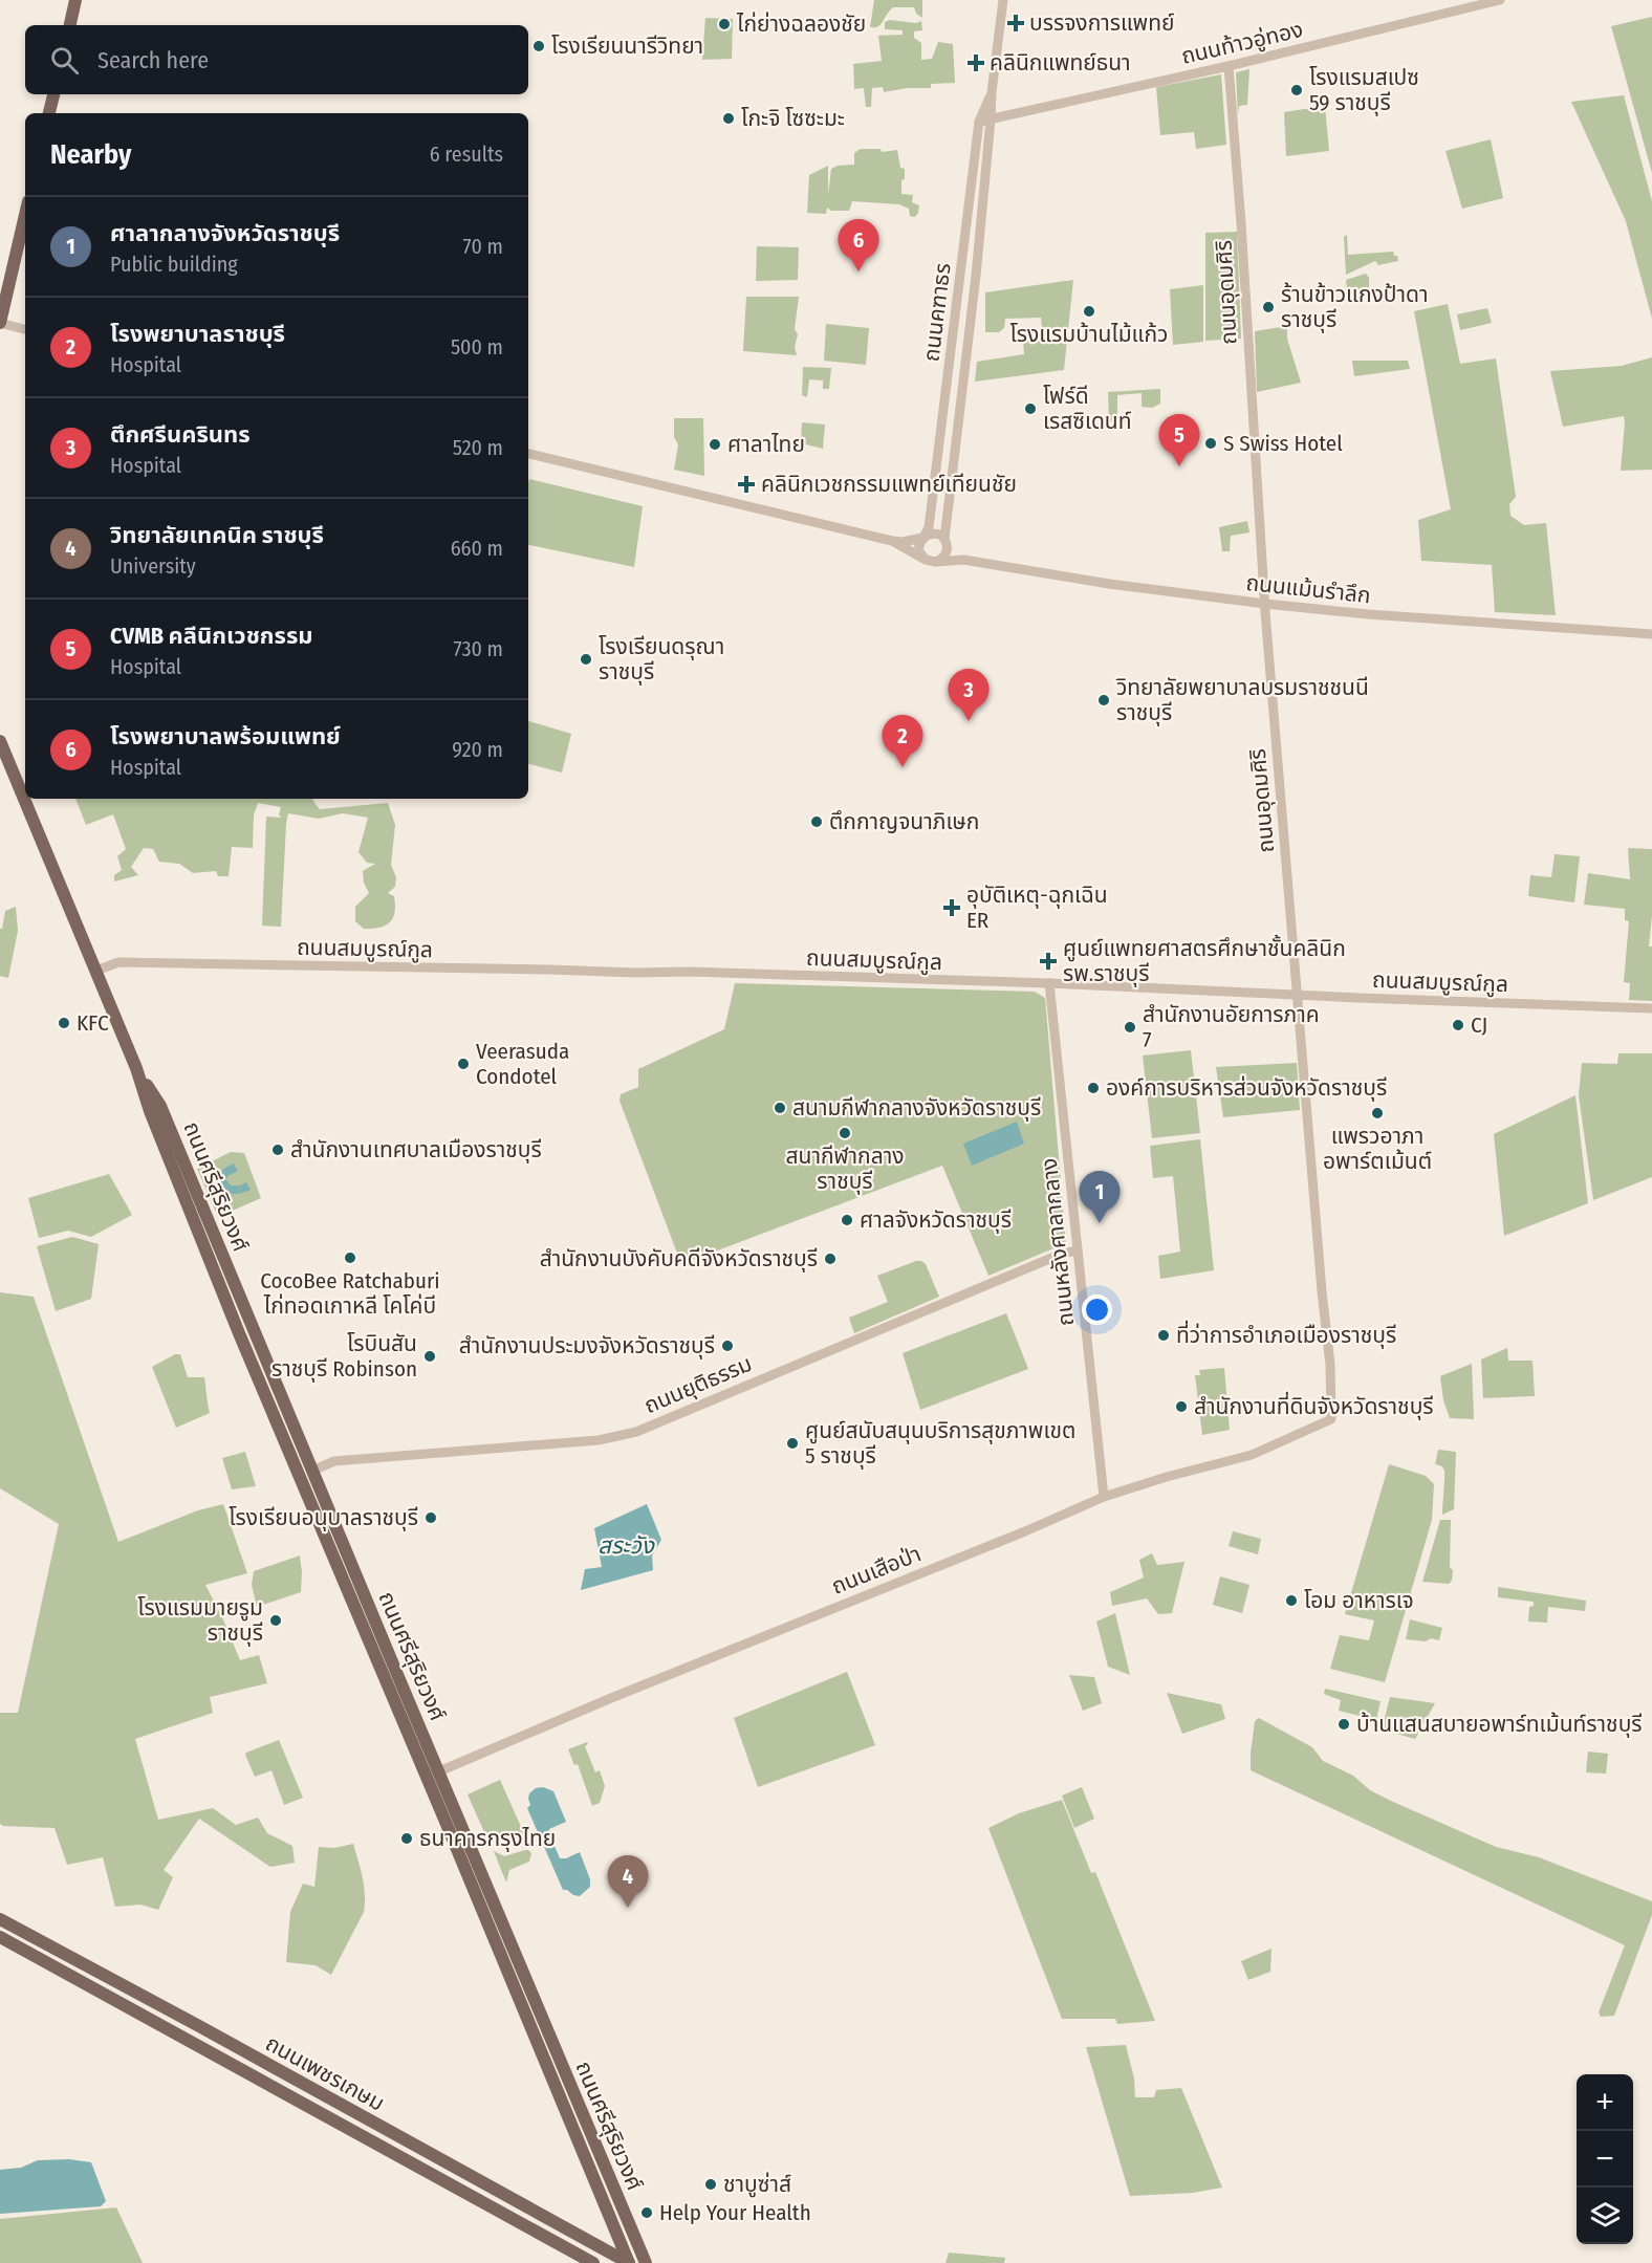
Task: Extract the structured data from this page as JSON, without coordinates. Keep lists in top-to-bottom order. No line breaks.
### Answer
{"streets":{"main road":["ถนนศรีสุริยวงศ์","ถนนเพชรเกษม"],"street":["ถนนท้าวอู่ทอง","ถนนอุดมศิริ","ถนนคฑาธร","ถนนแม้นรำลึก","ถนนสมบูรณ์กูล","ถนนหลังศาลากลาง","ถนนยุติธรรม","ถนนเสือป่า"]},"crossings":[["ถนนท้าวอู่ทอง","ถนนอุดมศิริ"],["ถนนท้าวอู่ทอง","ถนนคฑาธร"],["ถนนอุดมศิริ","ถนนแม้นรำลึก"],["ถนนอุดมศิริ","ถนนสมบูรณ์กูล"],["ถนนอุดมศิริ","ถนนเสือป่า"],["ถนนคฑาธร","ถนนแม้นรำลึก"],["ถนนสมบูรณ์กูล","ถนนศรีสุริยวงศ์"],["ถนนสมบูรณ์กูล","ถนนหลังศาลากลาง"],["ถนนศรีสุริยวงศ์","ถนนยุติธรรม"],["ถนนศรีสุริยวงศ์","ถนนเสือป่า"],["ถนนศรีสุริยวงศ์","ถนนเพชรเกษม"],["ถนนหลังศาลากลาง","ถนนยุติธรรม"],["ถนนหลังศาลากลาง","ถนนเสือป่า"]],"water":["สระวัง"],"places":{"health":["บรรจงการแพทย์","คลินิกแพทย์ธนา","คลินิกเวชกรรมแพทย์เทียนชัย","อุบัติเหตุ-ฉุกเฉิน ER","ศูนย์แพทยศาสตรศึกษาชั้นคลินิก รพ.ราชบุรี"],"other":["ไก่ย่างฉลองชัย","โรงเรียนนารีวิทยา","โรงแรมสเปซ 59 ราชบุรี","โกะจิ โซซะมะ","ร้านข้าวแกงป้าดา ราชบุรี","โรงแรมบ้านไม้แก้ว","โฟร์ดี เรสซิเดนท์","S Swiss Hotel","ศาลาไทย","โรงเรียนดรุณา ราชบุรี","วิทยาลัยพยาบาลบรมราชชนนี ราชบุรี","ตึกกาญจนาภิเษก","KFC","CJ","สำนักงานอัยการภาค 7","Veerasuda Condotel","องค์การบริหารส่วนจังหวัดราชบุรี","สนามกีฬากลางจังหวัดราชบุรี","แพรวอาภา อพาร์ตเม้นต์","สนากีฬากลาง ราชบุรี","สำนักงานเทศบาลเมืองราชบุรี","ศาลจังหวัดราชบุรี","CocoBee Ratchaburi ไก่ทอดเกาหลี โคโค่บี","สำนักงานบังคับคดีจังหวัดราชบุรี","ที่ว่าการอำเภอเมืองราชบุรี","สำนักงานประมงจังหวัดราชบุรี","โรบินสัน ราชบุรี Robinson","สำนักงานที่ดินจังหวัดราชบุรี","ศูนย์สนับสนุนบริการสุขภาพเขต 5 ราชบุรี","โรงเรียนอนุบาลราชบุรี","โอม อาหารเจ","โรงแรมมายรูม ราชบุรี","บ้านแสนสบายอพาร์ทเม้นท์ราชบุรี","ธนาคารกรุงไทย","ชาบูซ่าส์","Help Your Health"]},"page":{"search":"Search here","heading":["Nearby","6 results"],"list":[{"mark":"1","name":"ศาลากลางจังหวัดราชบุรี","note":"Public building","value":"70 m"},{"mark":"2","name":"โรงพยาบาลราชบุรี","note":"Hospital","value":"500 m"},{"mark":"3","name":"ตึกศรีนครินทร","note":"Hospital","value":"520 m"},{"mark":"4","name":"วิทยาลัยเทคนิค ราชบุรี","note":"University","value":"660 m"},{"mark":"5","name":"CVMB คลีนิกเวชกรรม","note":"Hospital","value":"730 m"},{"mark":"6","name":"โรงพยาบาลพร้อมแพทย์","note":"Hospital","value":"920 m"}],"pins":["6","5","3","2","1","4"],"map_buttons":["+","−"]}}
